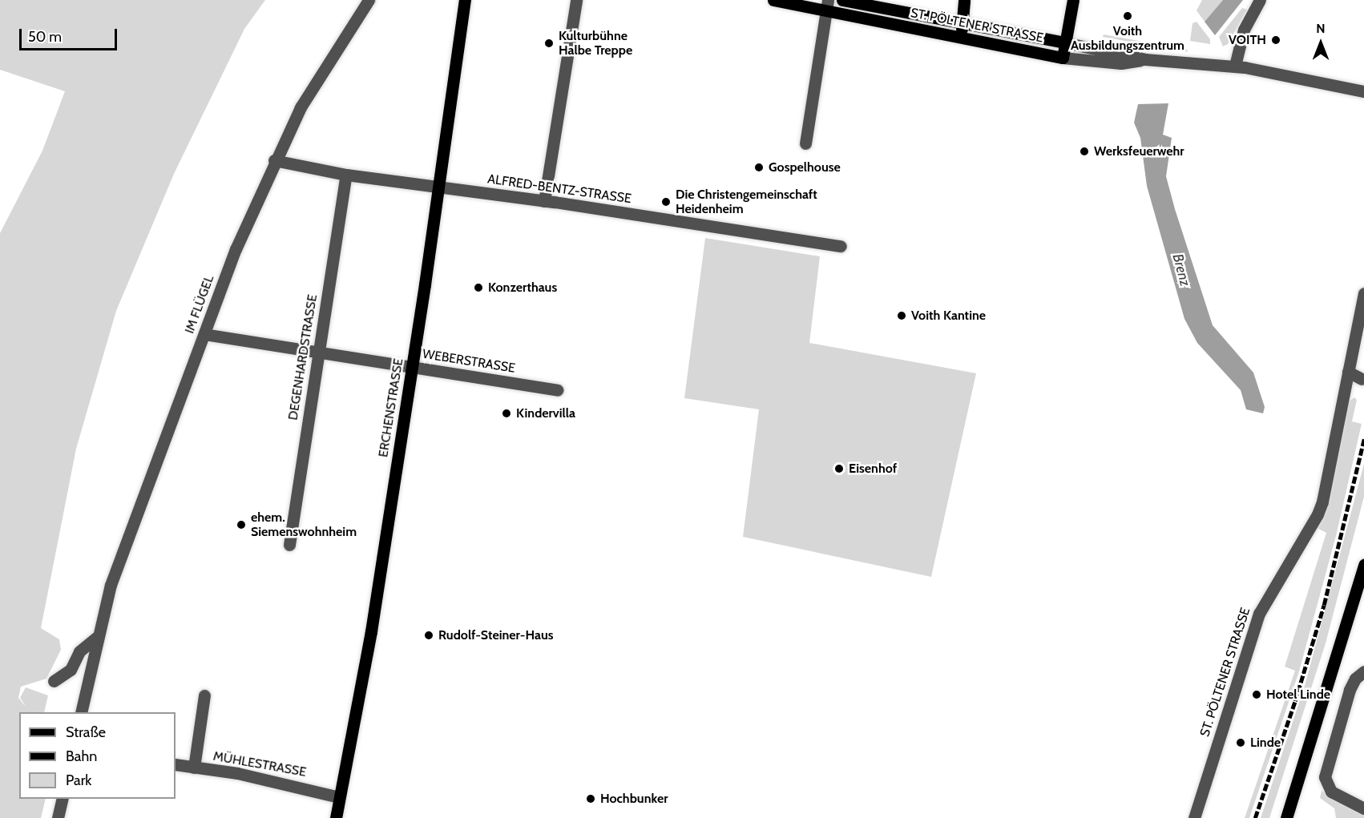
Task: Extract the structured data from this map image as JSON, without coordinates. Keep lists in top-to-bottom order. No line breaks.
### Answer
{"streets":{"main road":["ST. PÖLTENER STRASSE","ERCHENSTRASSE"],"street":["ALFRED-BENTZ-STRASSE","IM FLÜGEL","DEGENHARDSTRASSE","WEBERSTRASSE","MÜHLESTRASSE"]},"crossings":[["ALFRED-BENTZ-STRASSE","IM FLÜGEL"],["ALFRED-BENTZ-STRASSE","DEGENHARDSTRASSE"],["ALFRED-BENTZ-STRASSE","ERCHENSTRASSE"],["IM FLÜGEL","WEBERSTRASSE"],["DEGENHARDSTRASSE","WEBERSTRASSE"],["WEBERSTRASSE","ERCHENSTRASSE"],["ERCHENSTRASSE","MÜHLESTRASSE"]],"water":["Brenz"],"places":["Voith Ausbildungszentrum","VOITH","Kulturbühne Halbe Treppe","Werksfeuerwehr","Gospelhouse","Die Christengemeinschaft Heidenheim","Konzerthaus","Voith Kantine","Kindervilla","Eisenhof","ehem. Siemenswohnheim","Rudolf-Steiner-Haus","Hotel Linde","Linde","Hochbunker"],"legend":["Straße","Bahn","Park"],"scale_bar":"50 m","north":"top"}
